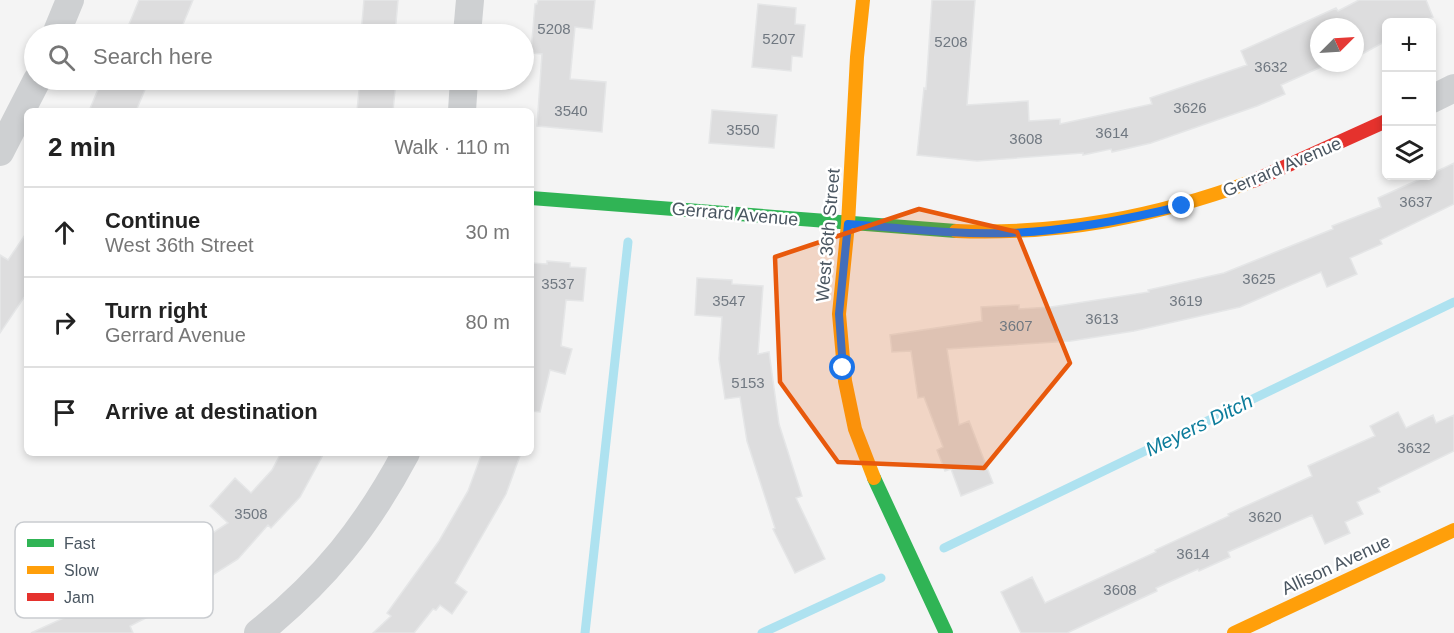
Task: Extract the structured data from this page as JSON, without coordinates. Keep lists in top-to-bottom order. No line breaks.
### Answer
{"streets":{"street":["Gerrard Avenue","West 36th Street","Allison Avenue"]},"crossings":[["Gerrard Avenue","West 36th Street"]],"water":["Meyers Ditch"],"house_numbers":["5208","5207","5208","3632","3626","3540","3550","3614","3608","3637","3625","3537","3547","3619","3613","3607","5153","3632","3508","3620","3614","3608"],"legend":["Fast","Slow","Jam"],"north":"top right","page":{"map_buttons":["+","−"],"search":"Search here","heading":["2 min","Walk · 110 m"],"list":[["Continue","West 36th Street","30 m"],["Turn right","Gerrard Avenue","80 m"],"Arrive at destination"]}}
